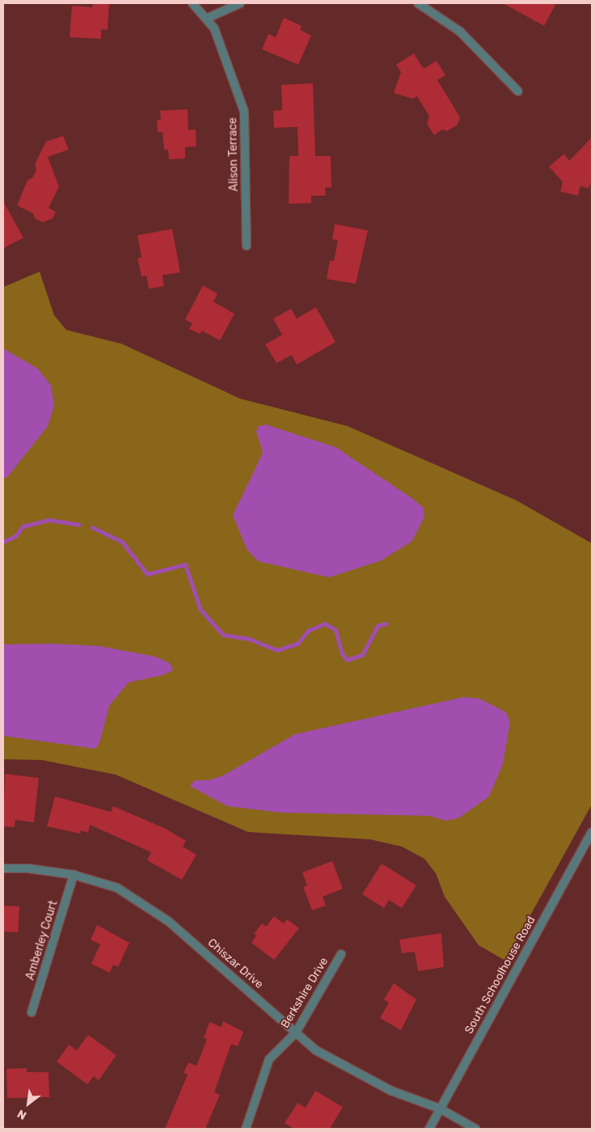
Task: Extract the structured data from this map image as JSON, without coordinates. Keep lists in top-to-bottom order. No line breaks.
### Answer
{"streets":{"street":["Alison Terrace","Amberley Court","Chiszar Drive","South Schoolhouse Road","Berkshire Drive"]},"crossings":[["Amberley Court","Chiszar Drive"],["Chiszar Drive","South Schoolhouse Road"],["Chiszar Drive","Berkshire Drive"]],"north":"bottom left"}
